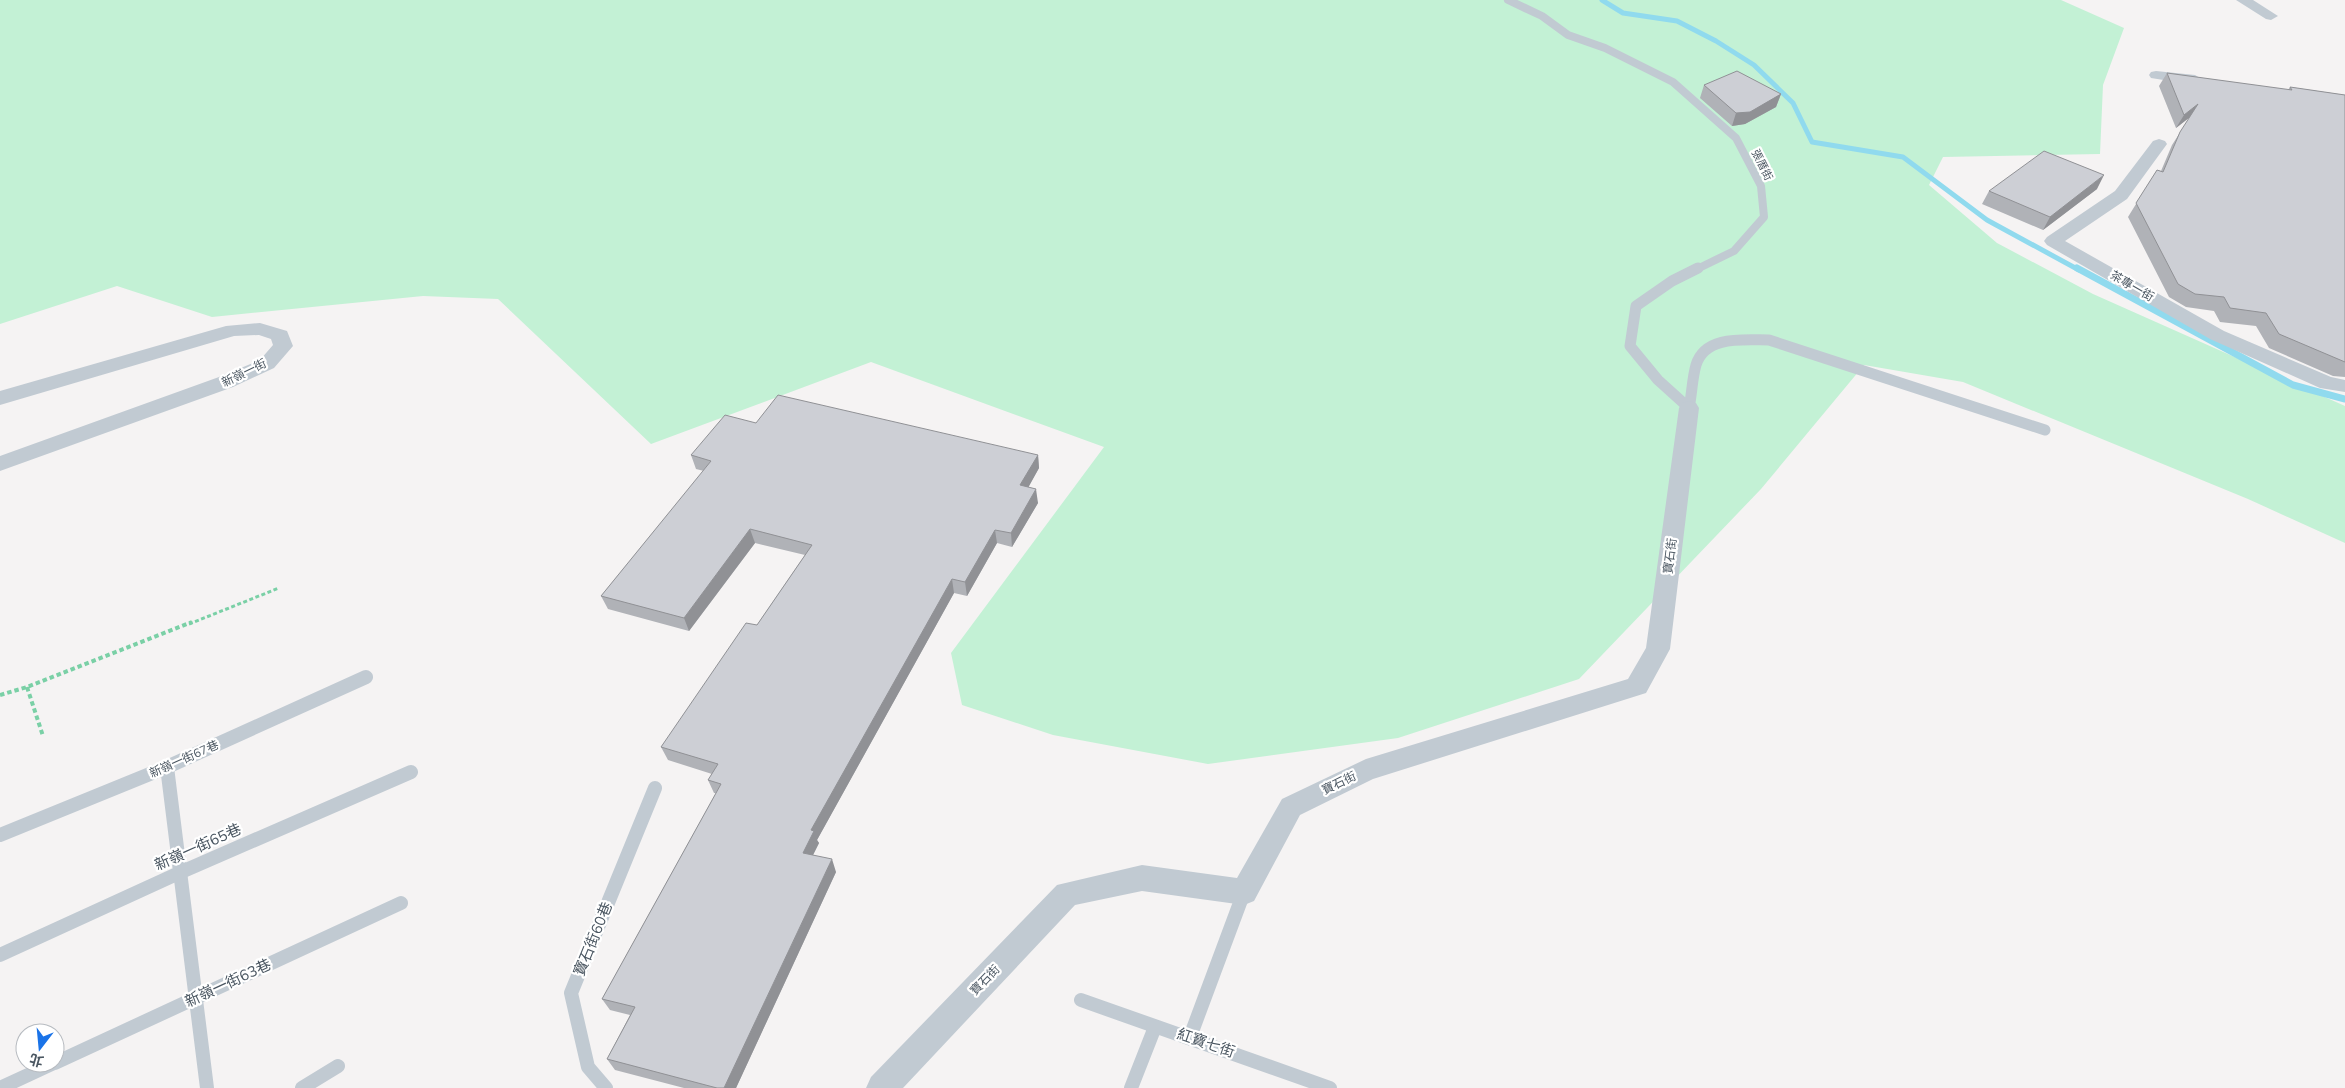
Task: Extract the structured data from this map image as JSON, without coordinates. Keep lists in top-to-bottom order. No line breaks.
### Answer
{"streets":{"street":["茶專一街","新嶺一街","寶石街"],"lane":["張厝街","新嶺一街67巷","新嶺一街65巷","寶石街60巷","新嶺一街63巷","紅寶七街"]},"crossings":[["張厝街","寶石街"]],"north":"bottom"}
